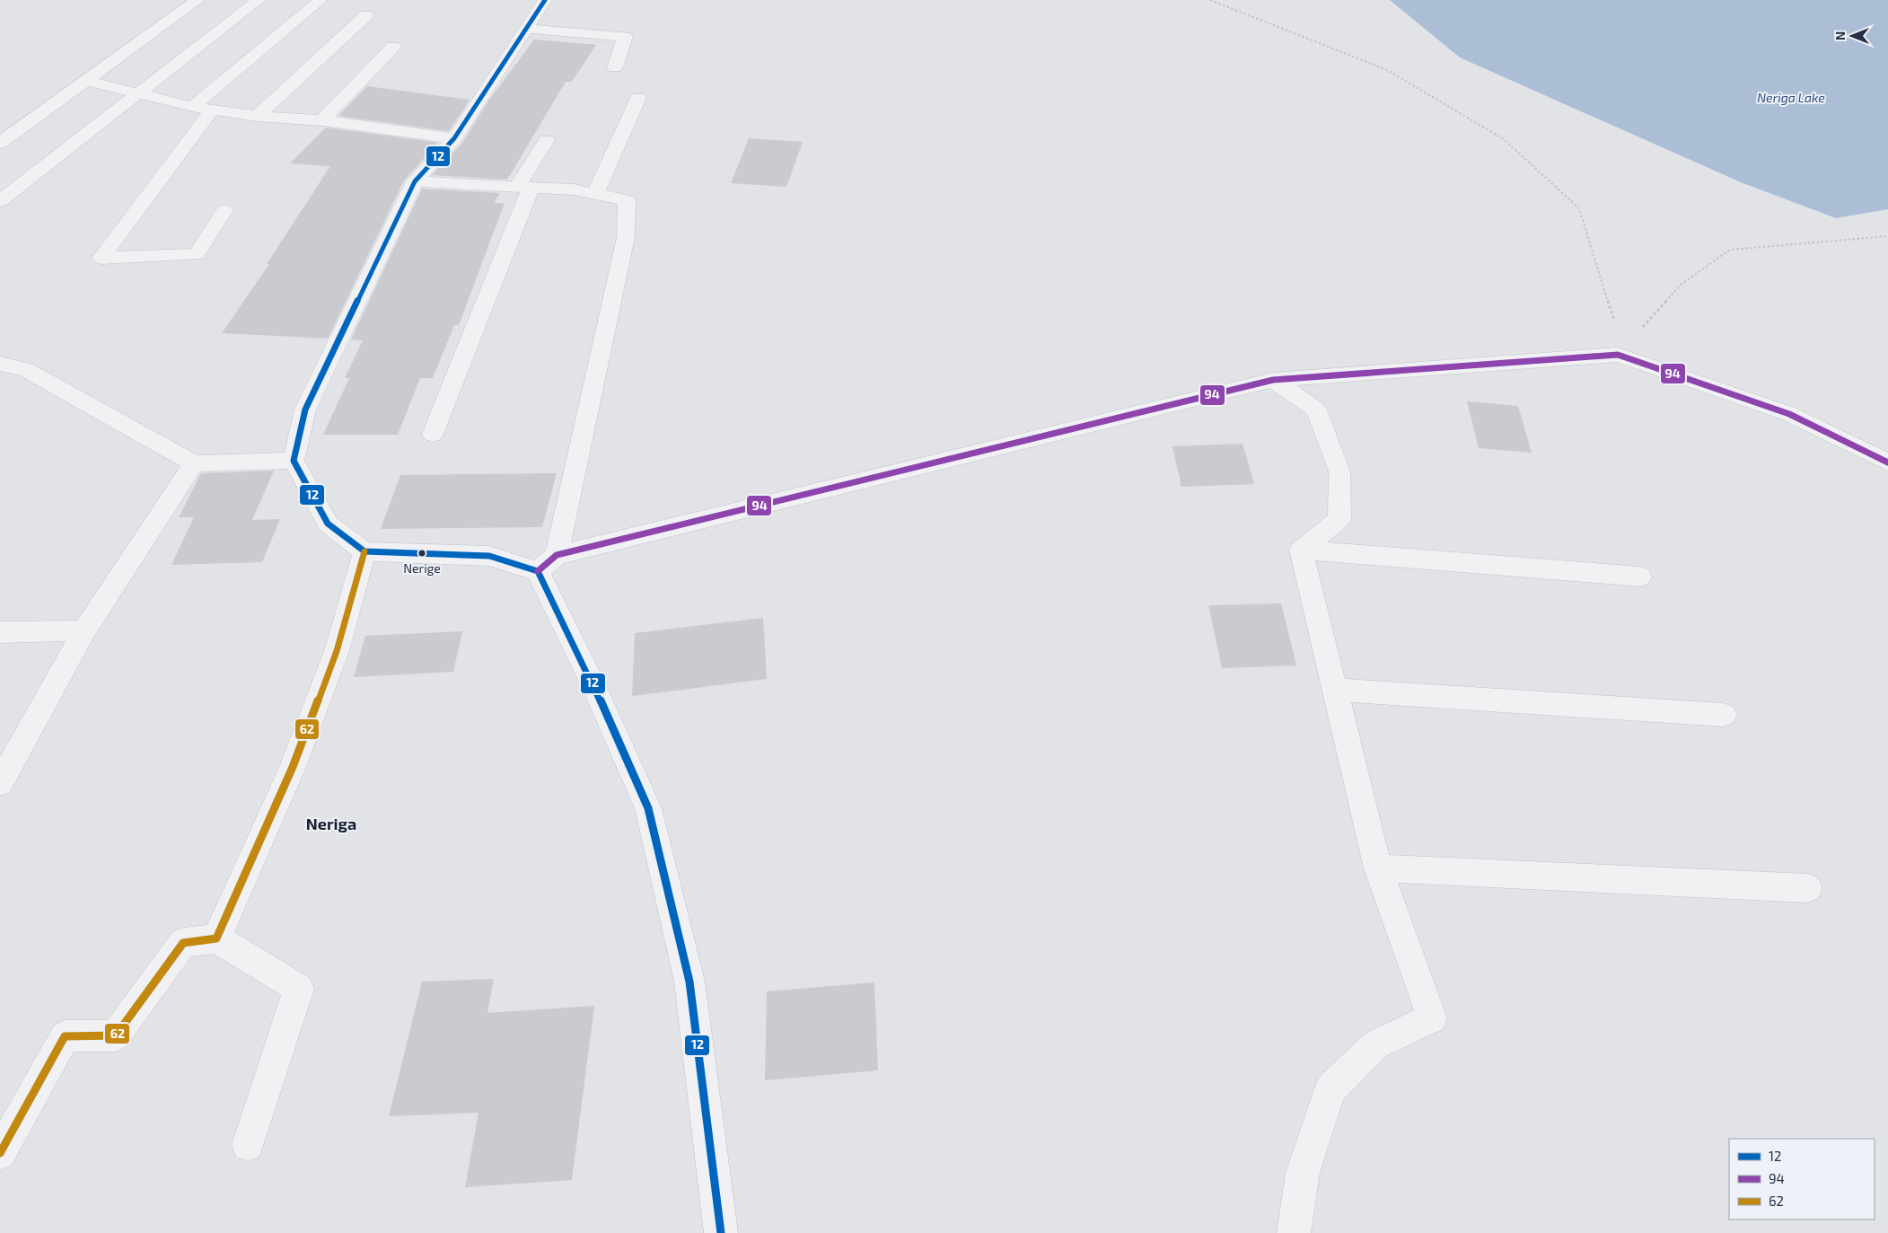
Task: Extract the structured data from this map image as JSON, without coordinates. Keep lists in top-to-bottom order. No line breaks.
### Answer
{"districts":["Neriga"],"water":["Neriga Lake"],"places":["Nerige"],"lines":["transit line 12","transit line 94","transit line 62"],"legend":["12","94","62"],"north":"left"}
